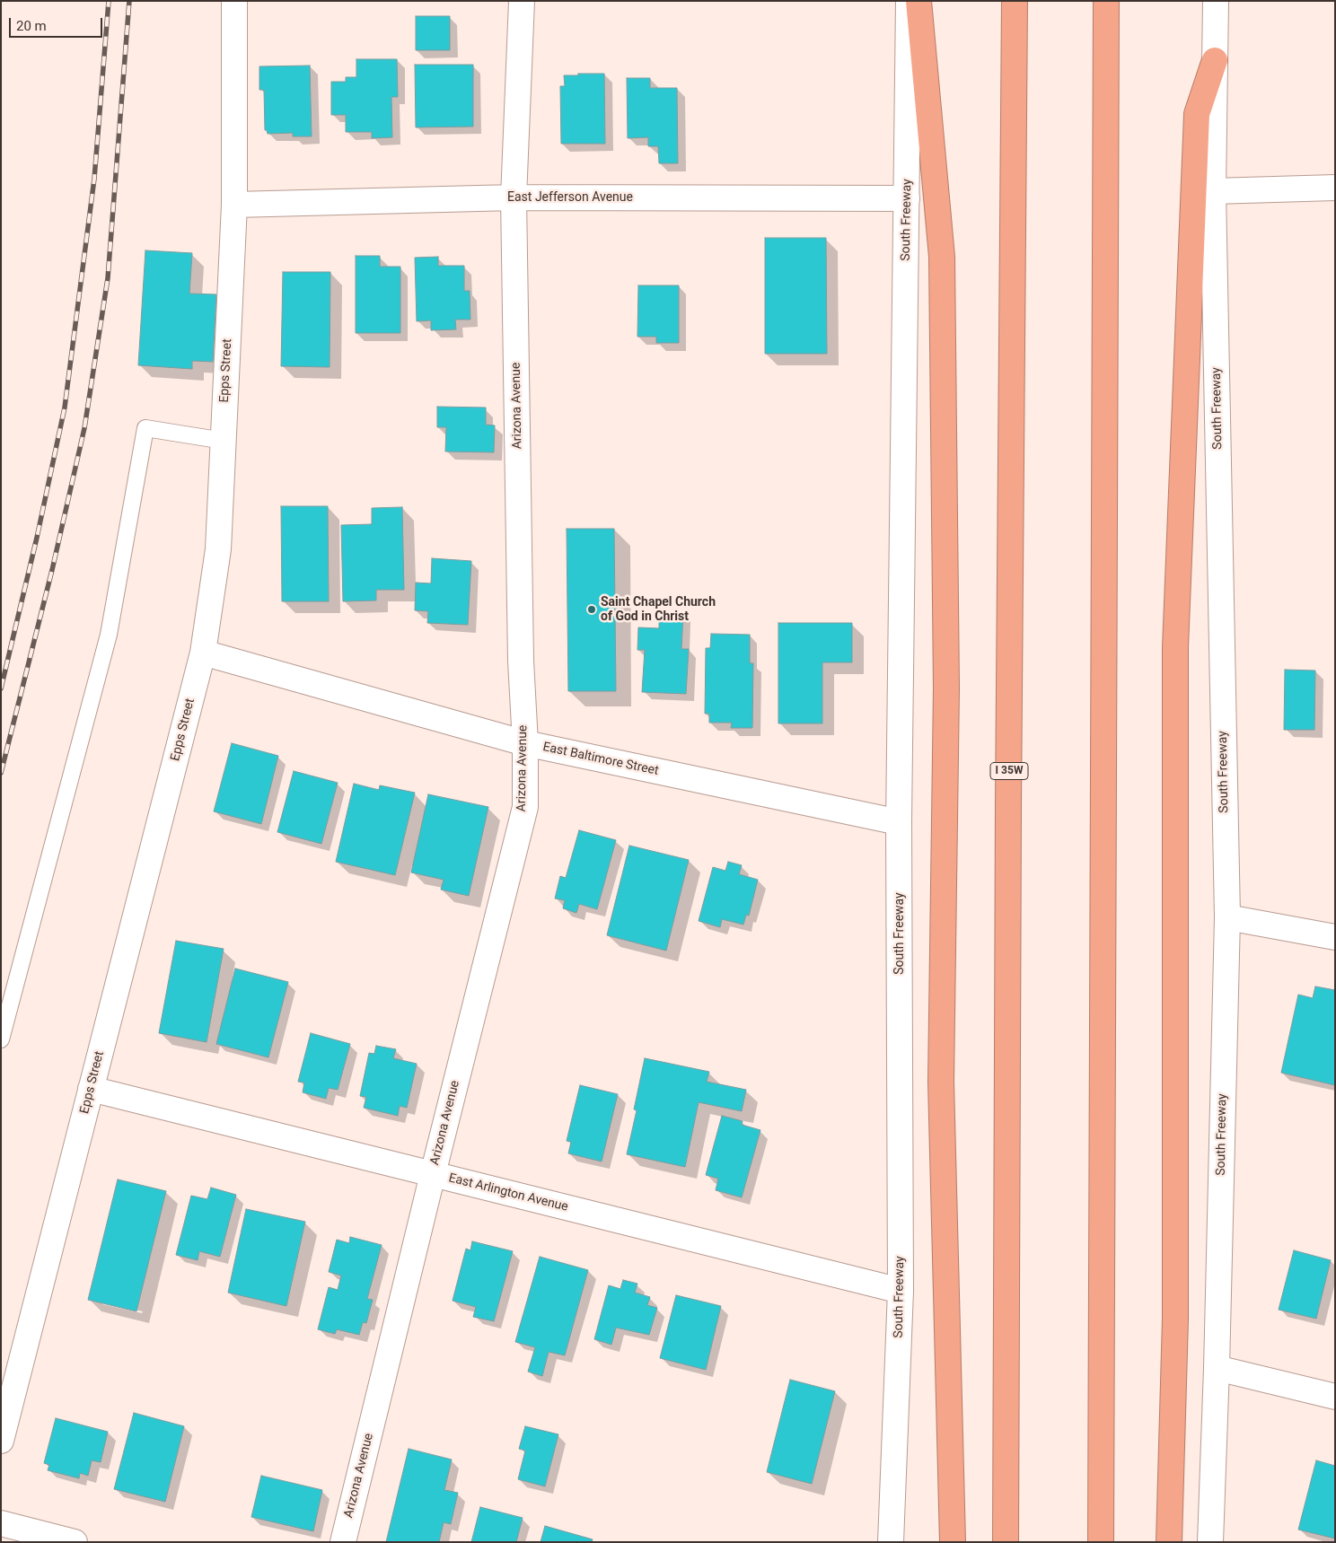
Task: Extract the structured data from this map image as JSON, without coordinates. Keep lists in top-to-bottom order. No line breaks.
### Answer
{"streets":{"highway":["I 35W"],"street":["East Jefferson Avenue","South Freeway","Epps Street","Arizona Avenue","East Baltimore Street","East Arlington Avenue"]},"crossings":[["East Jefferson Avenue","South Freeway"],["East Jefferson Avenue","Epps Street"],["East Jefferson Avenue","Arizona Avenue"],["South Freeway","East Baltimore Street"],["South Freeway","East Arlington Avenue"],["Epps Street","East Baltimore Street"],["Epps Street","East Arlington Avenue"],["Arizona Avenue","East Baltimore Street"],["Arizona Avenue","East Arlington Avenue"]],"places":["Saint Chapel Church of God in Christ"],"scale_bar":"20 m"}
